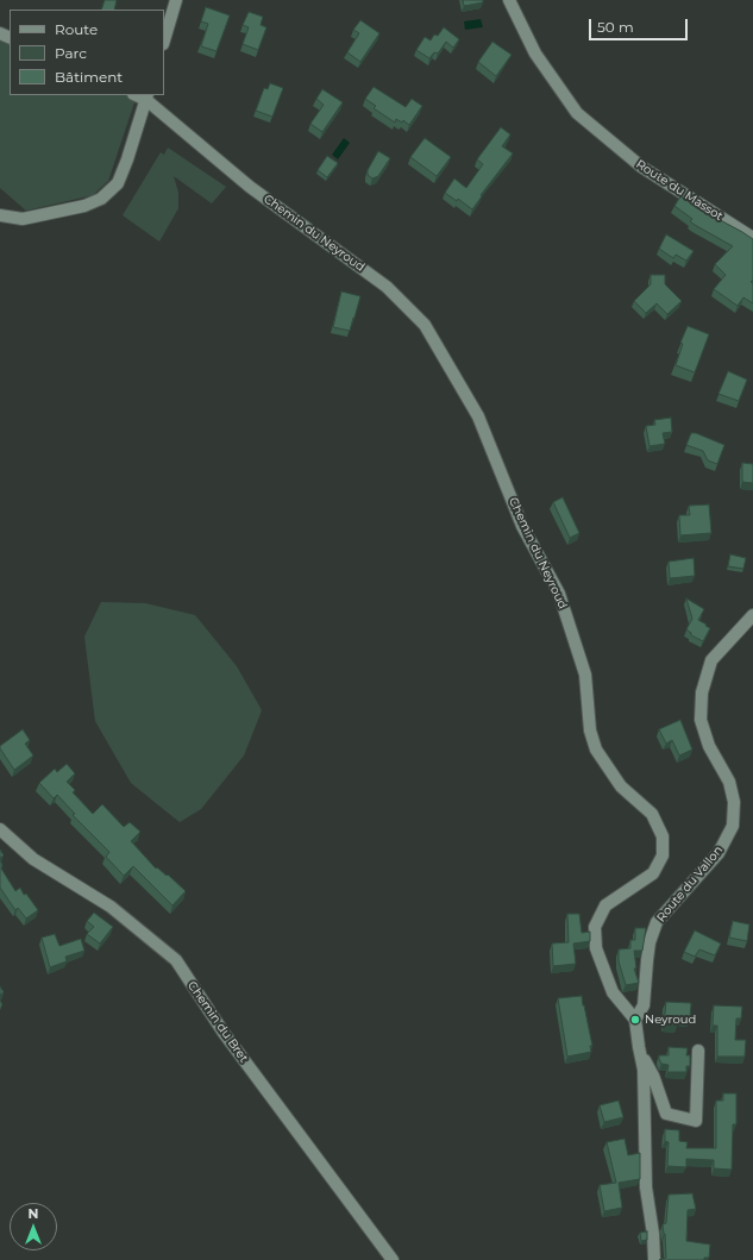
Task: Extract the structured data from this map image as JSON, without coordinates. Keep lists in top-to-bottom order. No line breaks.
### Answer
{"streets":{"street":["Route du Massot","Chemin du Neyroud","Route du Vallon","Chemin du Bret"]},"crossings":[["Chemin du Neyroud","Route du Vallon"]],"places":["Neyroud"],"legend":["Route","Parc","Bâtiment"],"scale_bar":"50 m","north":"top"}
